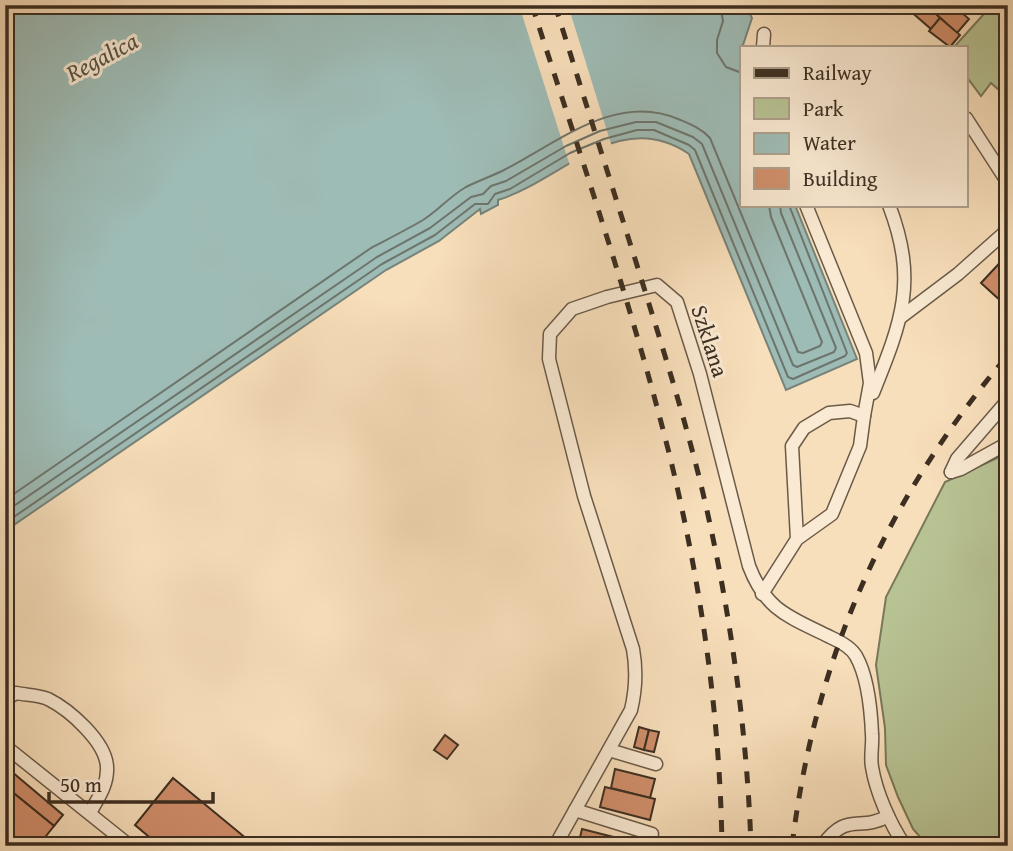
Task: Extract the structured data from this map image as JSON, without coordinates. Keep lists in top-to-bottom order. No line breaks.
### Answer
{"streets":{"lane":["Szklana"]},"water":["Regalica"],"legend":["Railway","Park","Water","Building"],"scale_bar":"50 m"}
